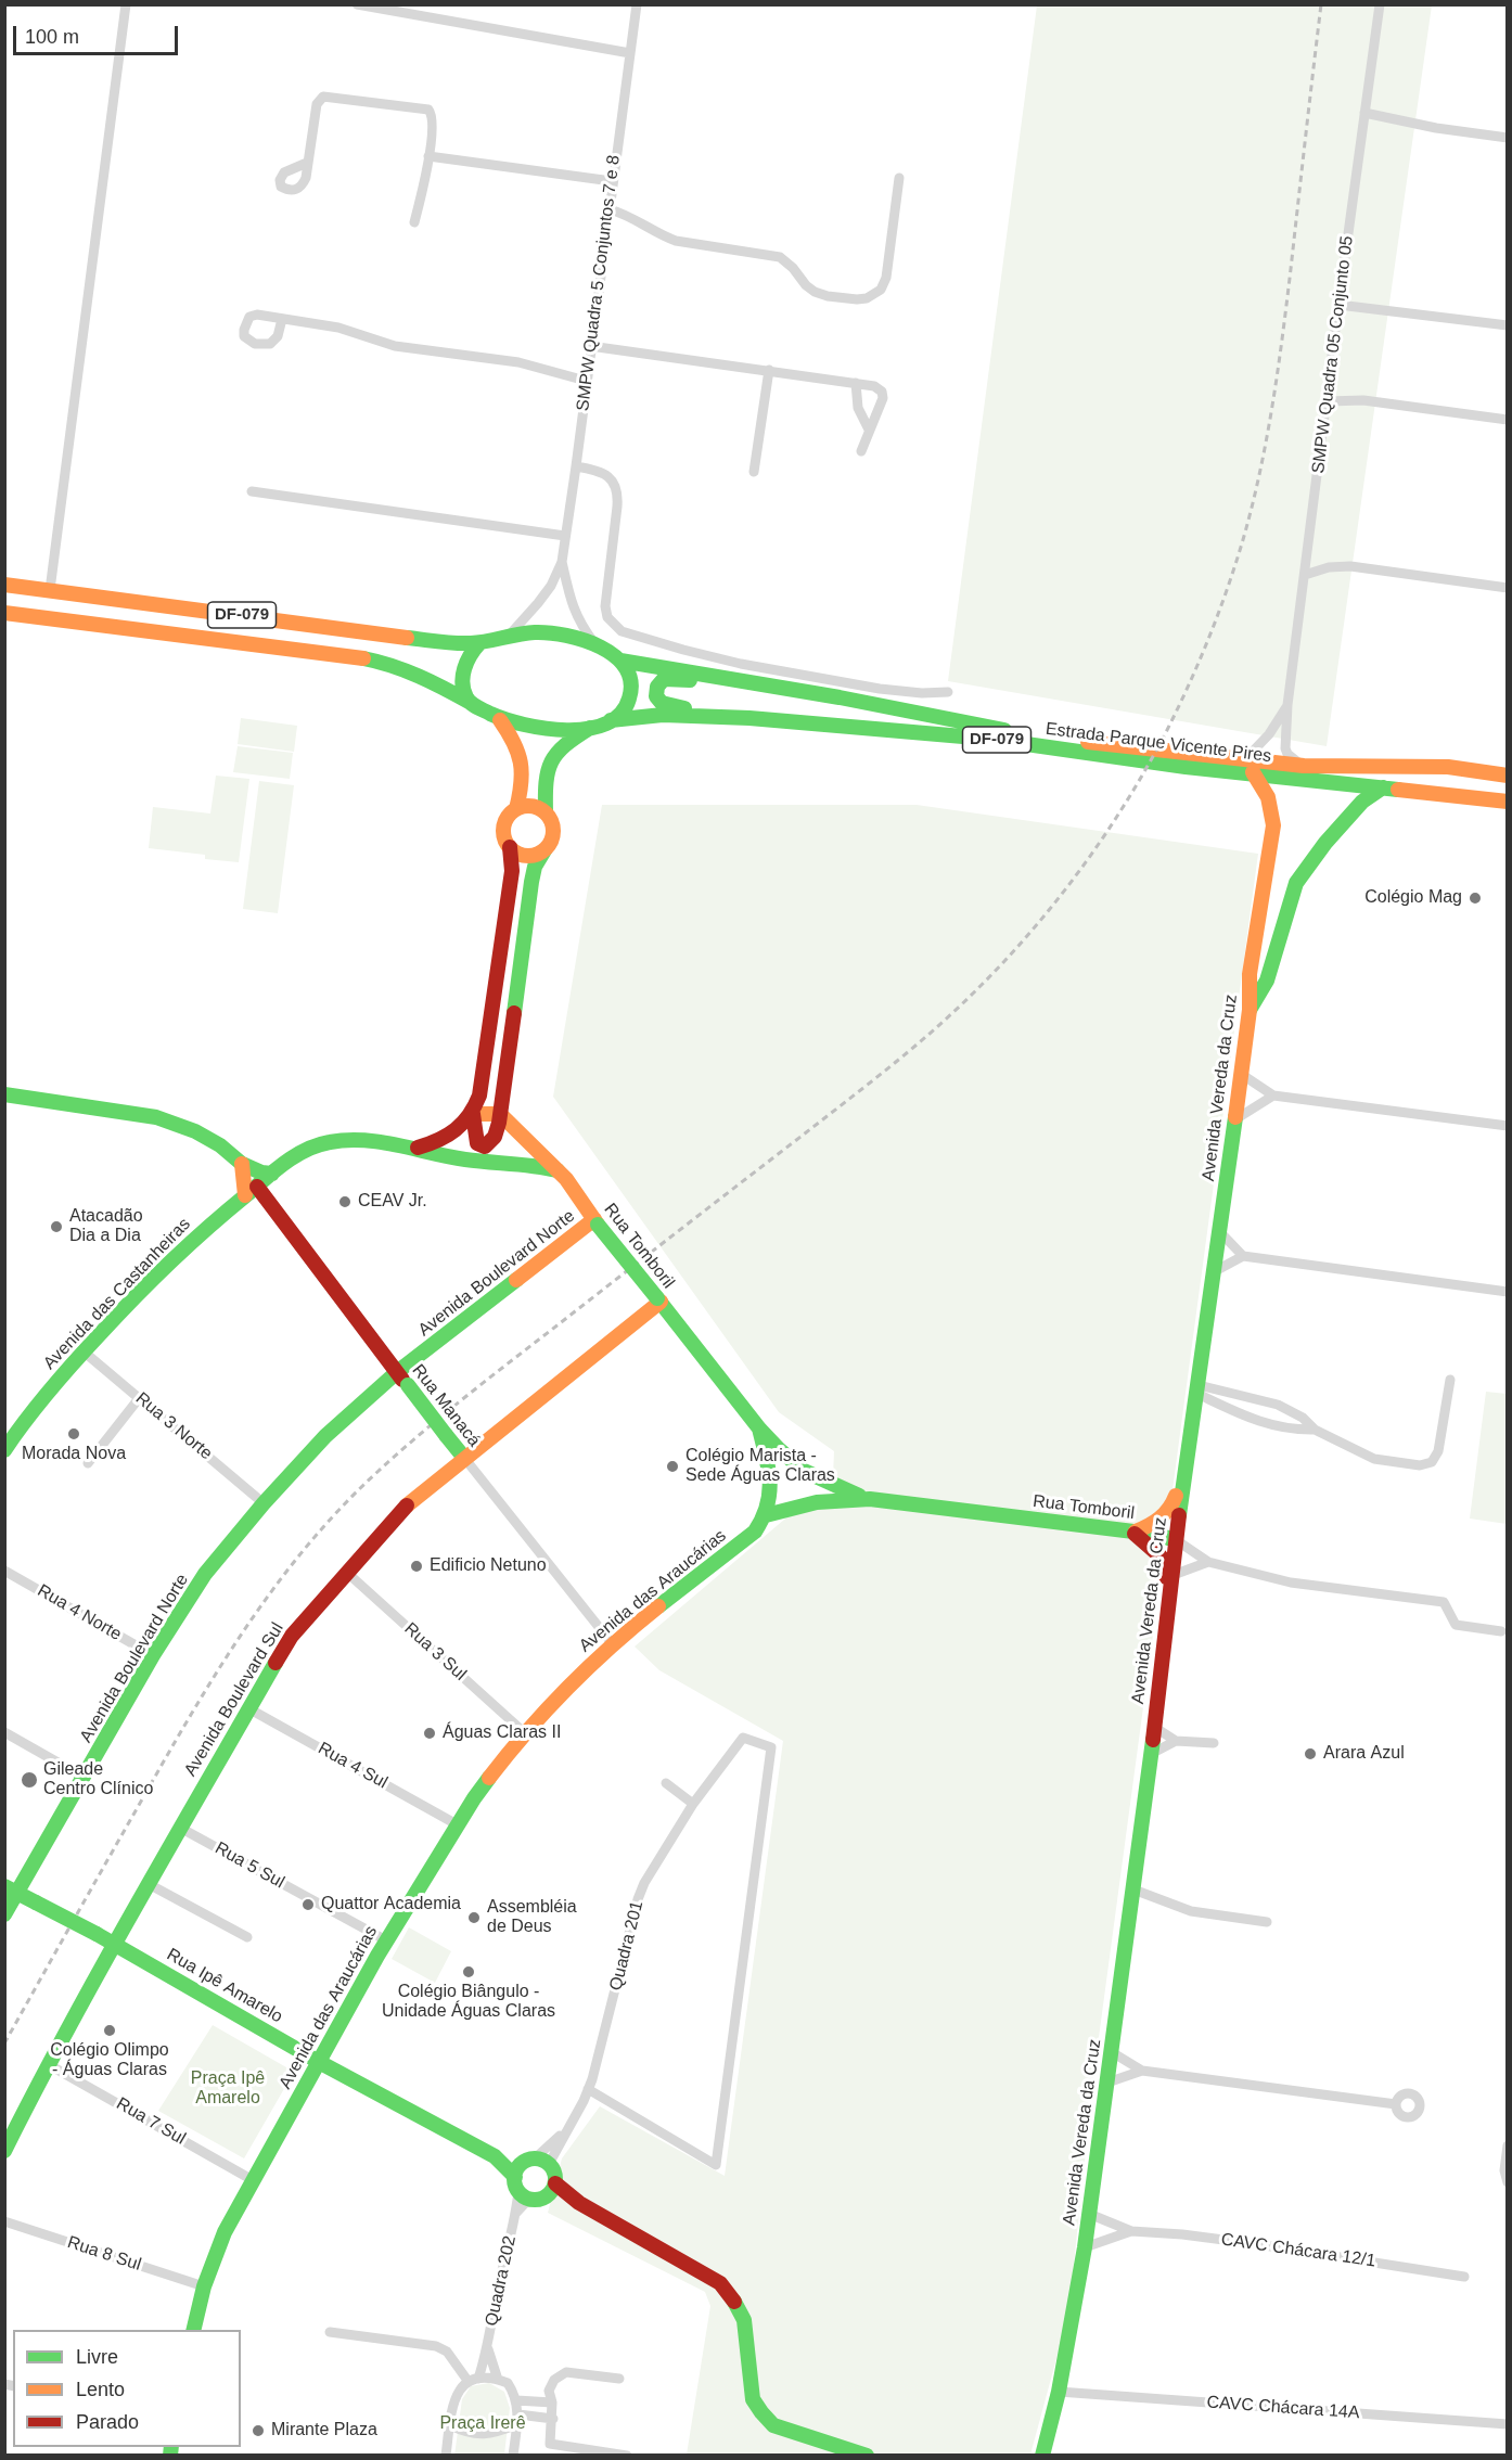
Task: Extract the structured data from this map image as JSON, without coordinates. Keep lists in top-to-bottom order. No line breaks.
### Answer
{"streets":{"main road":["DF-079","Estrada Parque Vicente Pires","Avenida Vereda da Cruz","Rua Tomboril","Avenida Boulevard Norte","Avenida das Castanheiras","Rua Manacá","Avenida das Araucárias","Avenida Boulevard Sul","Rua Ipê Amarelo"],"street":["SMPW Quadra 5 Conjuntos 7 e 8","SMPW Quadra 05 Conjunto 05","Rua 3 Norte","Rua 4 Norte","Rua 3 Sul","Rua 4 Sul","Rua 5 Sul","Quadra 201","Rua 7 Sul","CAVC Chácara 12/1","Rua 8 Sul","Quadra 202","CAVC Chácara 14A"]},"crossings":[["SMPW Quadra 5 Conjuntos 7 e 8","DF-079"],["SMPW Quadra 5 Conjuntos 7 e 8","Estrada Parque Vicente Pires"],["SMPW Quadra 05 Conjunto 05","Estrada Parque Vicente Pires"],["DF-079","Estrada Parque Vicente Pires"],["Estrada Parque Vicente Pires","Avenida Vereda da Cruz"],["Avenida Vereda da Cruz","Rua Tomboril"],["Avenida Vereda da Cruz","CAVC Chácara 12/1"],["Avenida Vereda da Cruz","CAVC Chácara 14A"],["Rua Tomboril","Avenida Boulevard Norte"],["Rua Tomboril","Avenida das Castanheiras"],["Rua Tomboril","Avenida das Araucárias"],["Rua Tomboril","Avenida Boulevard Sul"],["Avenida Boulevard Norte","Rua Manacá"],["Avenida Boulevard Norte","Rua 3 Norte"],["Avenida Boulevard Norte","Rua 4 Norte"],["Avenida Boulevard Norte","Rua Ipê Amarelo"],["Avenida das Castanheiras","Rua Manacá"],["Avenida das Castanheiras","Rua 3 Norte"],["Rua Manacá","Avenida das Araucárias"],["Rua Manacá","Avenida Boulevard Sul"],["Avenida das Araucárias","Rua 3 Sul"],["Avenida das Araucárias","Rua 4 Sul"],["Avenida das Araucárias","Rua 5 Sul"],["Avenida das Araucárias","Rua Ipê Amarelo"],["Avenida das Araucárias","Rua 7 Sul"],["Avenida das Araucárias","Rua 8 Sul"],["Rua 3 Sul","Avenida Boulevard Sul"],["Avenida Boulevard Sul","Rua 4 Sul"],["Avenida Boulevard Sul","Rua 5 Sul"],["Avenida Boulevard Sul","Rua Ipê Amarelo"],["Avenida Boulevard Sul","Rua 7 Sul"],["Quadra 201","Rua Ipê Amarelo"],["Quadra 201","Quadra 202"],["Rua Ipê Amarelo","Quadra 202"]],"parks":["Praça Ipê Amarelo","Praça Irerê"],"places":["Colégio Mag","CEAV Jr.","Atacadão Dia a Dia","Morada Nova","Colégio Marista - Sede Águas Claras","Edificio Netuno","Águas Claras II","Arara Azul","Gileade Centro Clínico","Quattor Academia","Assembléia de Deus","Colégio Biângulo - Unidade Águas Claras","Colégio Olimpo - Águas Claras","Mirante Plaza"],"legend":["Livre","Lento","Parado"],"scale_bar":"100 m"}
